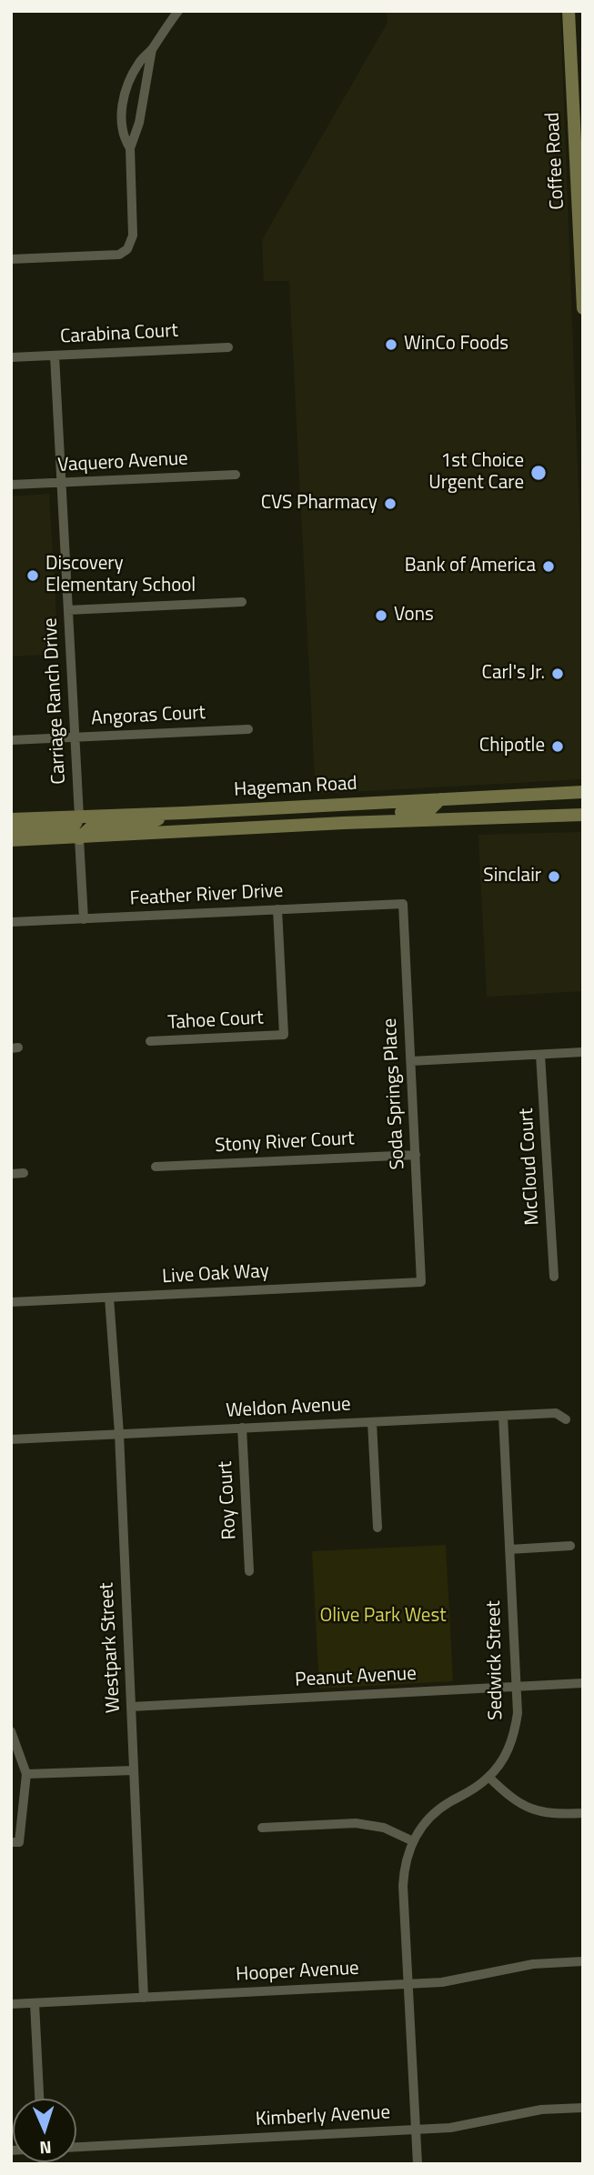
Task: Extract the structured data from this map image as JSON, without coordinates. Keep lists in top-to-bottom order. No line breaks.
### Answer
{"streets":{"main road":["Coffee Road","Hageman Road"],"street":["Carabina Court","Vaquero Avenue","Carriage Ranch Drive","Angoras Court","Feather River Drive","Tahoe Court","Soda Springs Place","Stony River Court","McCloud Court","Live Oak Way","Weldon Avenue","Roy Court","Westpark Street","Sedwick Street","Peanut Avenue","Hooper Avenue","Kimberly Avenue"]},"crossings":[["Carabina Court","Carriage Ranch Drive"],["Vaquero Avenue","Carriage Ranch Drive"],["Carriage Ranch Drive","Angoras Court"],["Carriage Ranch Drive","Hageman Road"],["Feather River Drive","Tahoe Court"],["Feather River Drive","Soda Springs Place"],["Soda Springs Place","Stony River Court"],["Soda Springs Place","Live Oak Way"],["Live Oak Way","Westpark Street"],["Weldon Avenue","Roy Court"],["Weldon Avenue","Westpark Street"],["Weldon Avenue","Sedwick Street"],["Westpark Street","Peanut Avenue"],["Westpark Street","Hooper Avenue"],["Sedwick Street","Peanut Avenue"],["Sedwick Street","Hooper Avenue"],["Sedwick Street","Kimberly Avenue"]],"parks":["Olive Park West"],"places":["WinCo Foods","1st Choice Urgent Care","CVS Pharmacy","Bank of America","Discovery Elementary School","Vons","Carl's Jr.","Chipotle","Sinclair"],"north":"bottom"}
